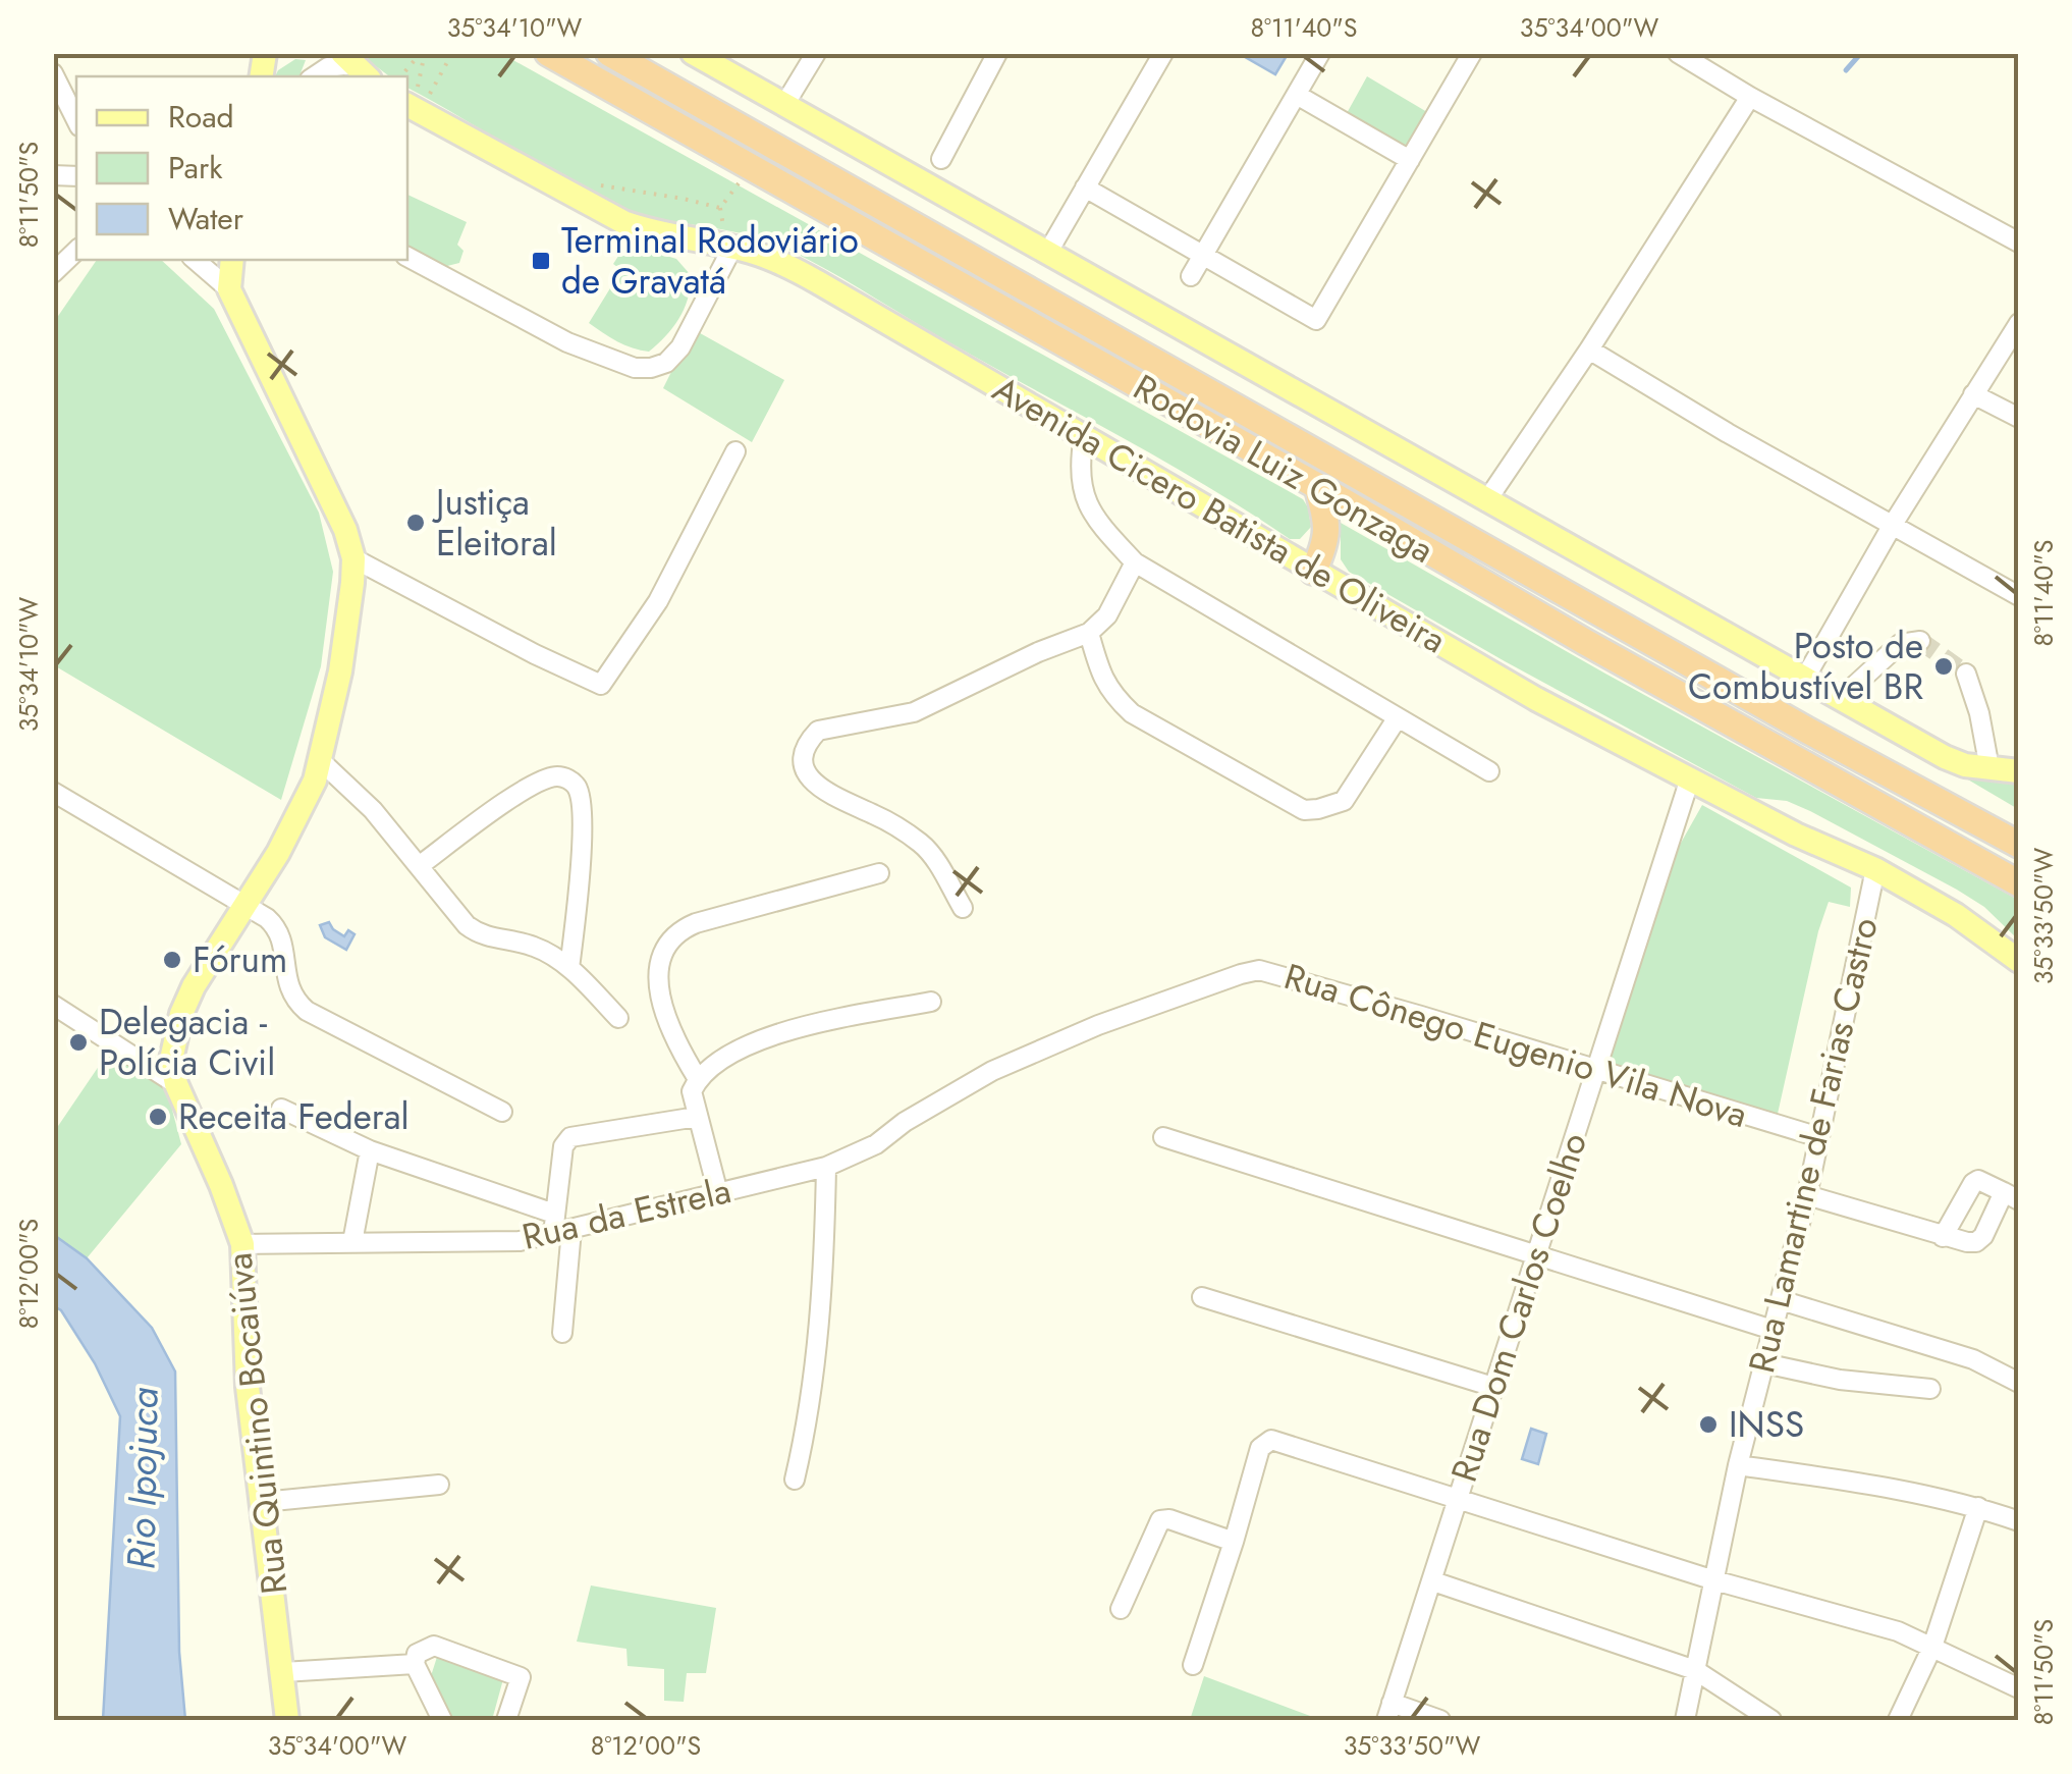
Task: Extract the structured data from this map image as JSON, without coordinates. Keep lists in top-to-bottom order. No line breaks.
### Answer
{"streets":{"highway":["Rodovia Luiz Gonzaga"],"main road":["Avenida Cicero Batista de Oliveira","Rua Quintino Bocaiúva"],"street":["Rua Cônego Eugenio Vila Nova","Rua Lamartine de Farias Castro","Rua da Estrela","Rua Dom Carlos Coelho"]},"crossings":[["Avenida Cicero Batista de Oliveira","Rua Lamartine de Farias Castro"],["Avenida Cicero Batista de Oliveira","Rua Dom Carlos Coelho"],["Rua Cônego Eugenio Vila Nova","Rua Lamartine de Farias Castro"],["Rua Cônego Eugenio Vila Nova","Rua da Estrela"],["Rua Cônego Eugenio Vila Nova","Rua Dom Carlos Coelho"],["Rua da Estrela","Rua Quintino Bocaiúva"]],"water":["Rio Ipojuca"],"places":{"transit":["Terminal Rodoviário de Gravatá"],"other":["Justiça Eleitoral","Posto de Combustível BR","Fórum","Delegacia - Polícia Civil","Receita Federal","INSS"]},"legend":["Road","Park","Water"],"coordinates":["35°34'10\"W","8°11'40\"S","35°34'00\"W","8°11'50\"S","35°33'50\"W","8°12'00\"S"]}
